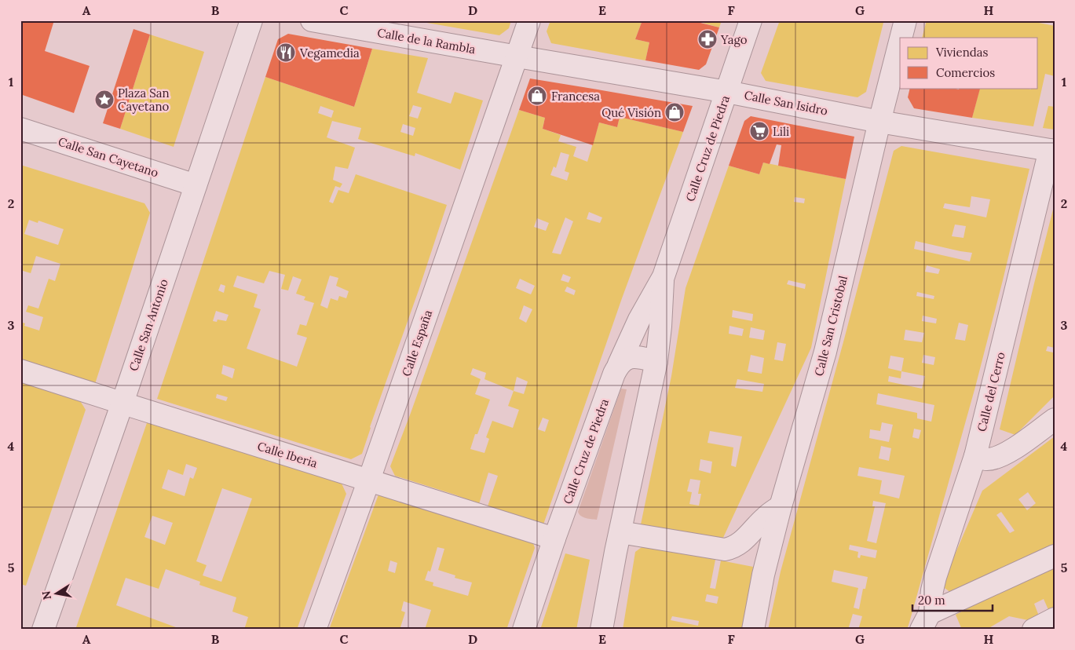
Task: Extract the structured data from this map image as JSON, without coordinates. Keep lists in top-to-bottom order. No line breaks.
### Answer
{"streets":{"street":["Calle de la Rambla","Calle San Isidro","Calle Cruz de Piedra","Calle San Cayetano","Calle San Antonio","Calle San Cristobal","Calle España","Calle del Cerro","Calle Iberia"]},"crossings":[["Calle de la Rambla","Calle San Isidro"],["Calle de la Rambla","Calle España"],["Calle San Isidro","Calle Cruz de Piedra"],["Calle San Isidro","Calle San Cristobal"],["Calle San Isidro","Calle España"],["Calle San Isidro","Calle del Cerro"],["Calle Cruz de Piedra","Calle Iberia"],["Calle San Cayetano","Calle San Antonio"],["Calle San Antonio","Calle Iberia"],["Calle España","Calle Iberia"]],"places":{"pharmacy":["Yago"],"restaurant":["Vegamedia"],"shop":["Francesa","Qué Visión"],"place":["Plaza San Cayetano"],"supermarket":["Lili"]},"legend":["Viviendas","Comercios"],"scale_bar":"20 m","north":"left","grid":{"columns":["A","B","C","D","E","F","G","H"],"rows":["1","2","3","4","5"]}}
